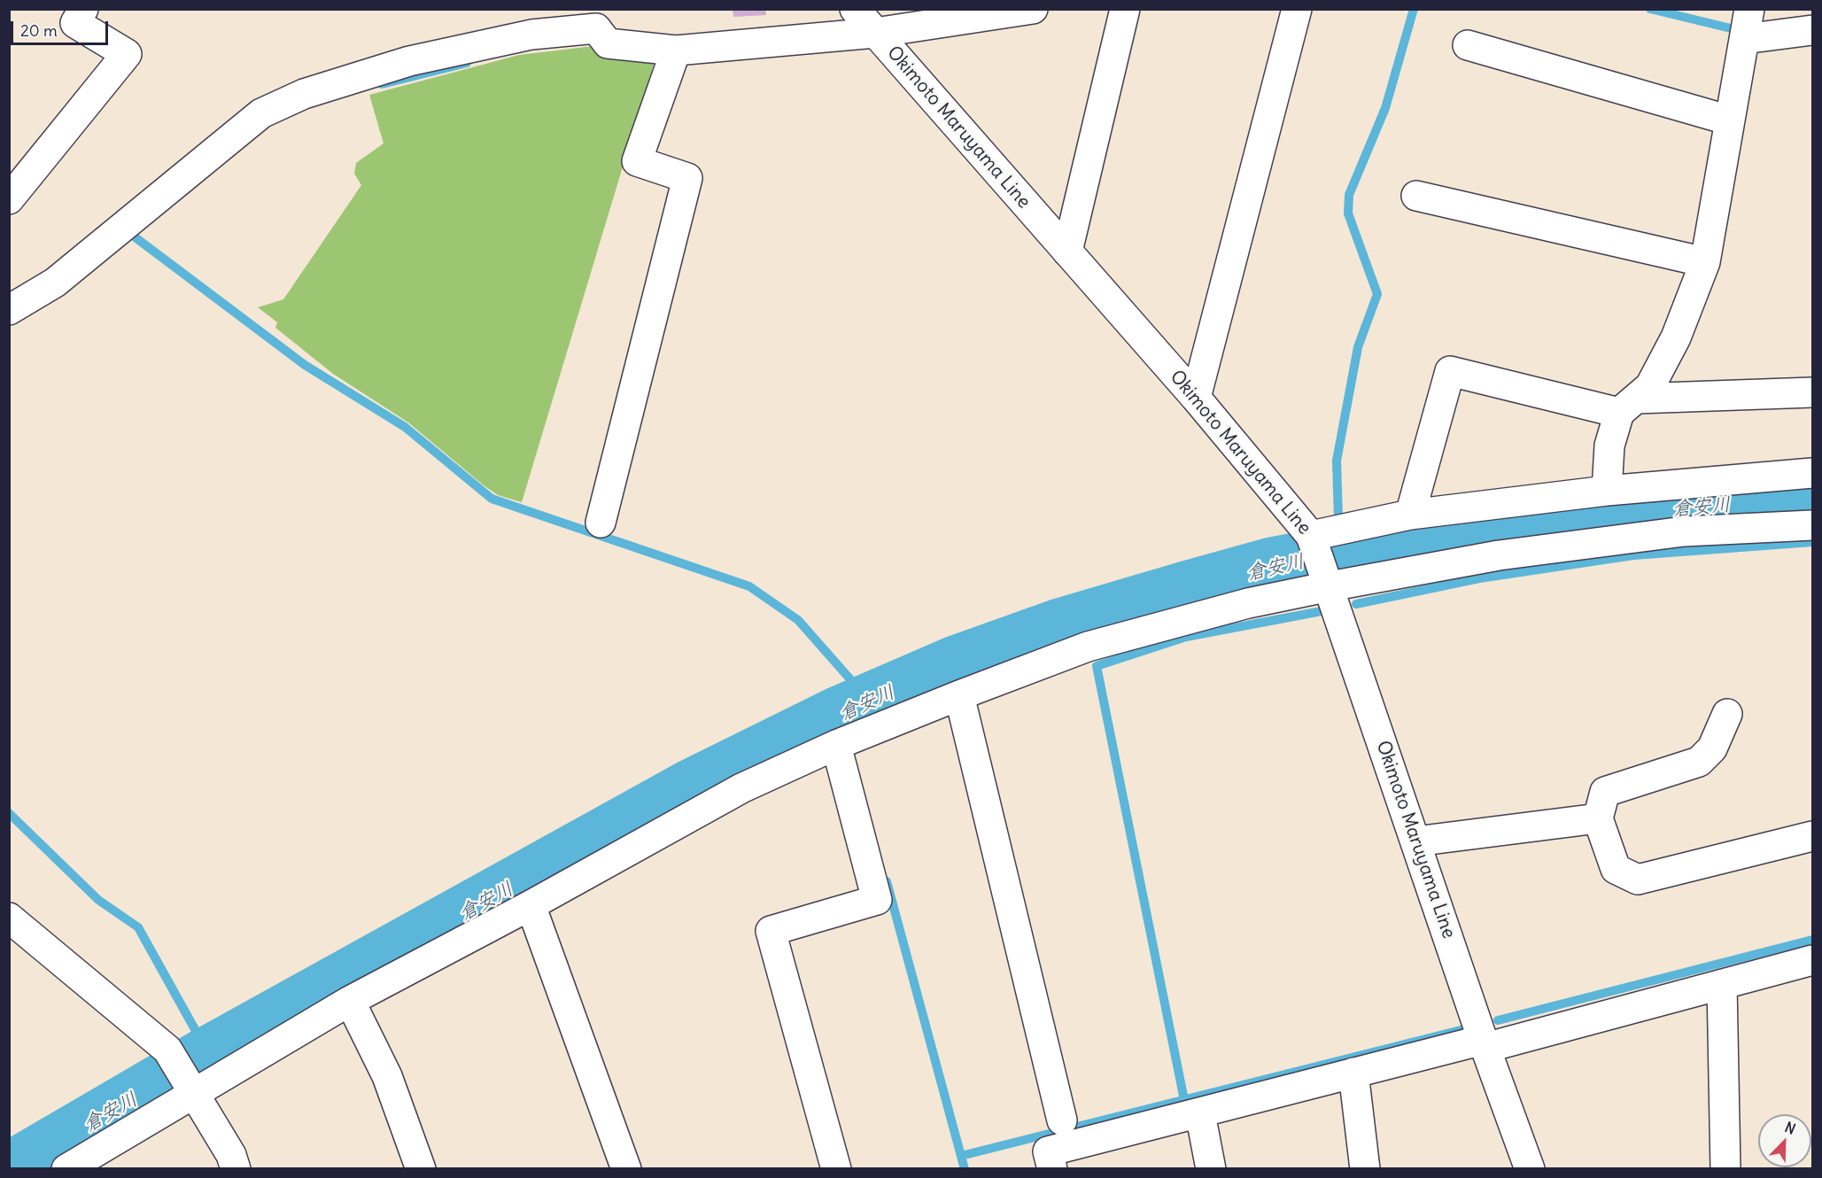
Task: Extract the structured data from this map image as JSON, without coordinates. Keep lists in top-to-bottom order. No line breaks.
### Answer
{"streets":{"street":["Okimoto Maruyama Line"]},"water":["倉安川"],"scale_bar":"20 m","north":"top right"}
